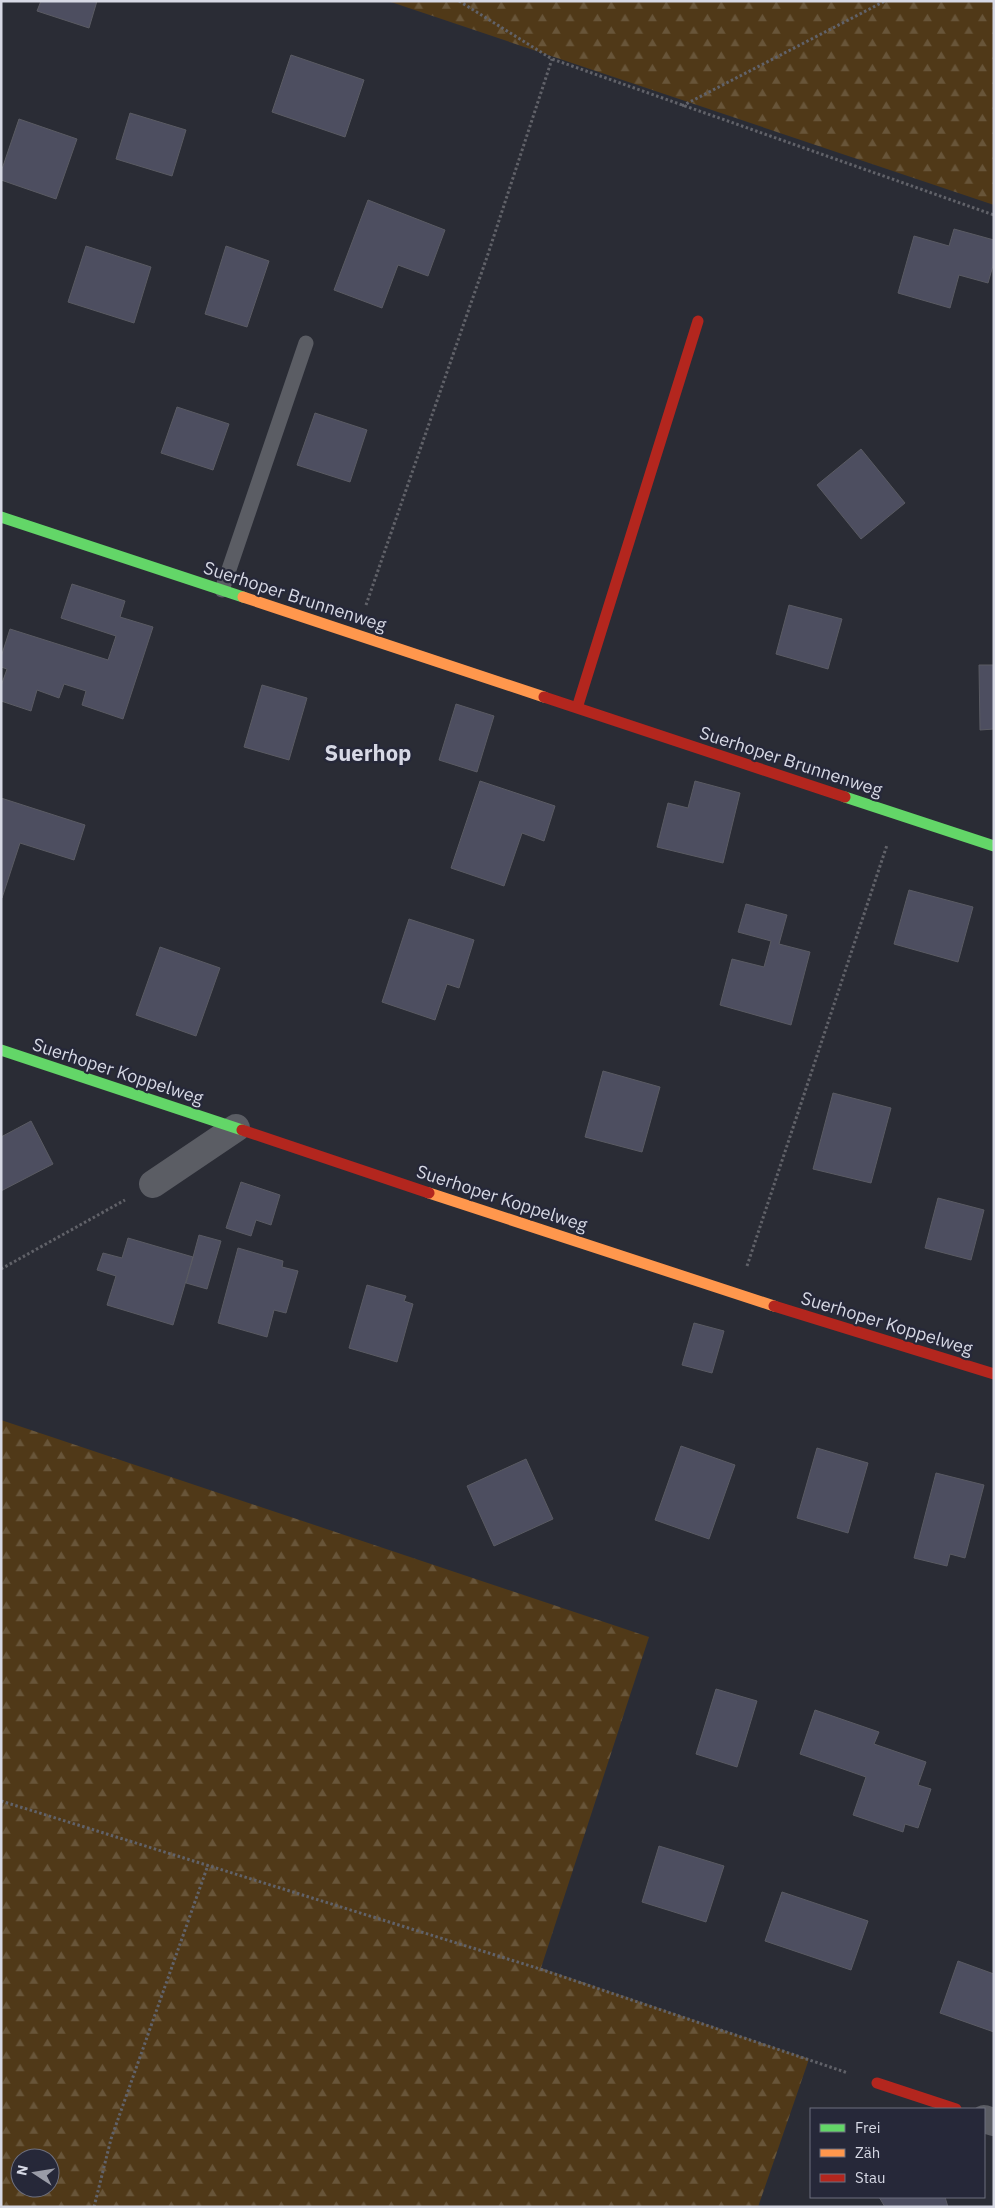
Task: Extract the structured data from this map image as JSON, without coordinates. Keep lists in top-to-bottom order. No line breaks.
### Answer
{"streets":{"street":["Suerhoper Brunnenweg","Suerhoper Koppelweg"]},"districts":["Suerhop"],"legend":["Frei","Zäh","Stau"],"north":"left"}
